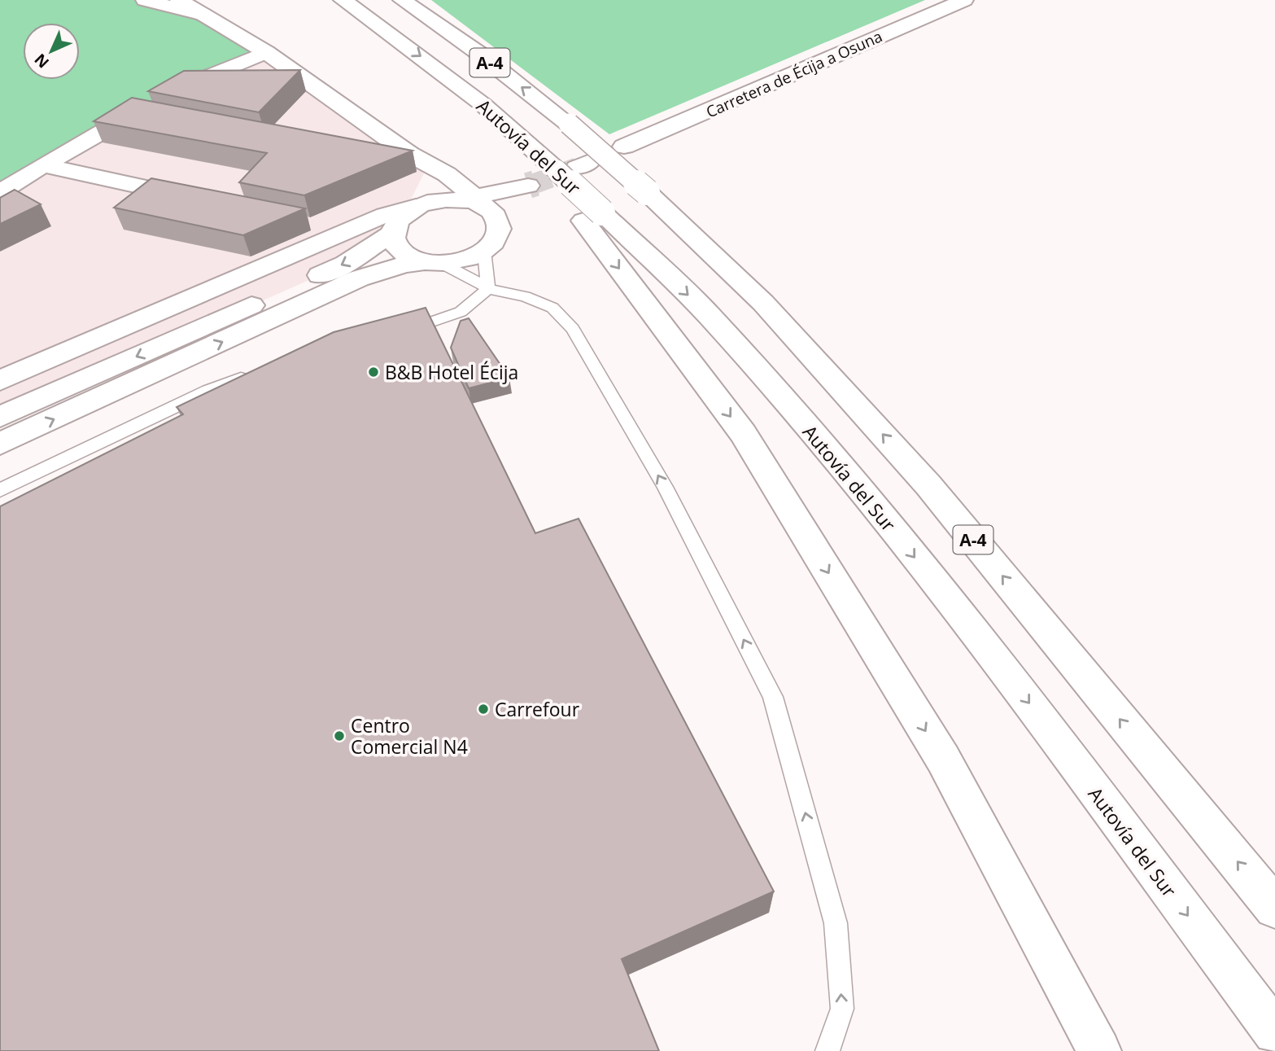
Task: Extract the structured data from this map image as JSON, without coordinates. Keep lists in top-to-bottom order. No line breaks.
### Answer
{"streets":{"main road":["A-4","Carretera de Écija a Osuna","Autovía del Sur"]},"places":["B&B Hotel Écija","Carrefour","Centro Comercial N4"],"north":"bottom left"}
